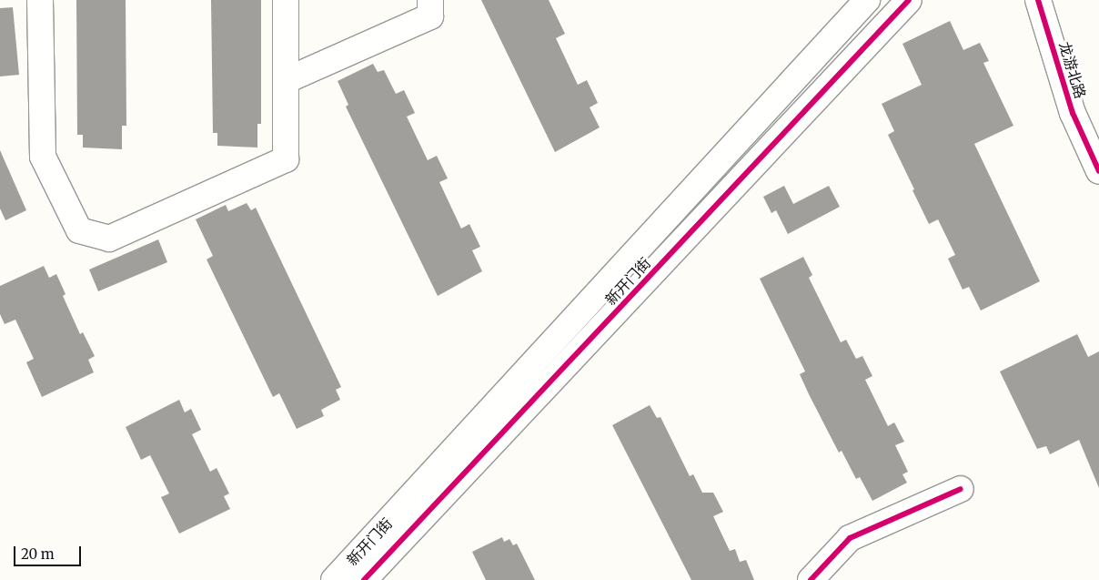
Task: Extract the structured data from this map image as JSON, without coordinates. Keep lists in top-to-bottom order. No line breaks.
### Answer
{"streets":{"street":["龙游北路","新开门街"]},"scale_bar":"20 m"}
